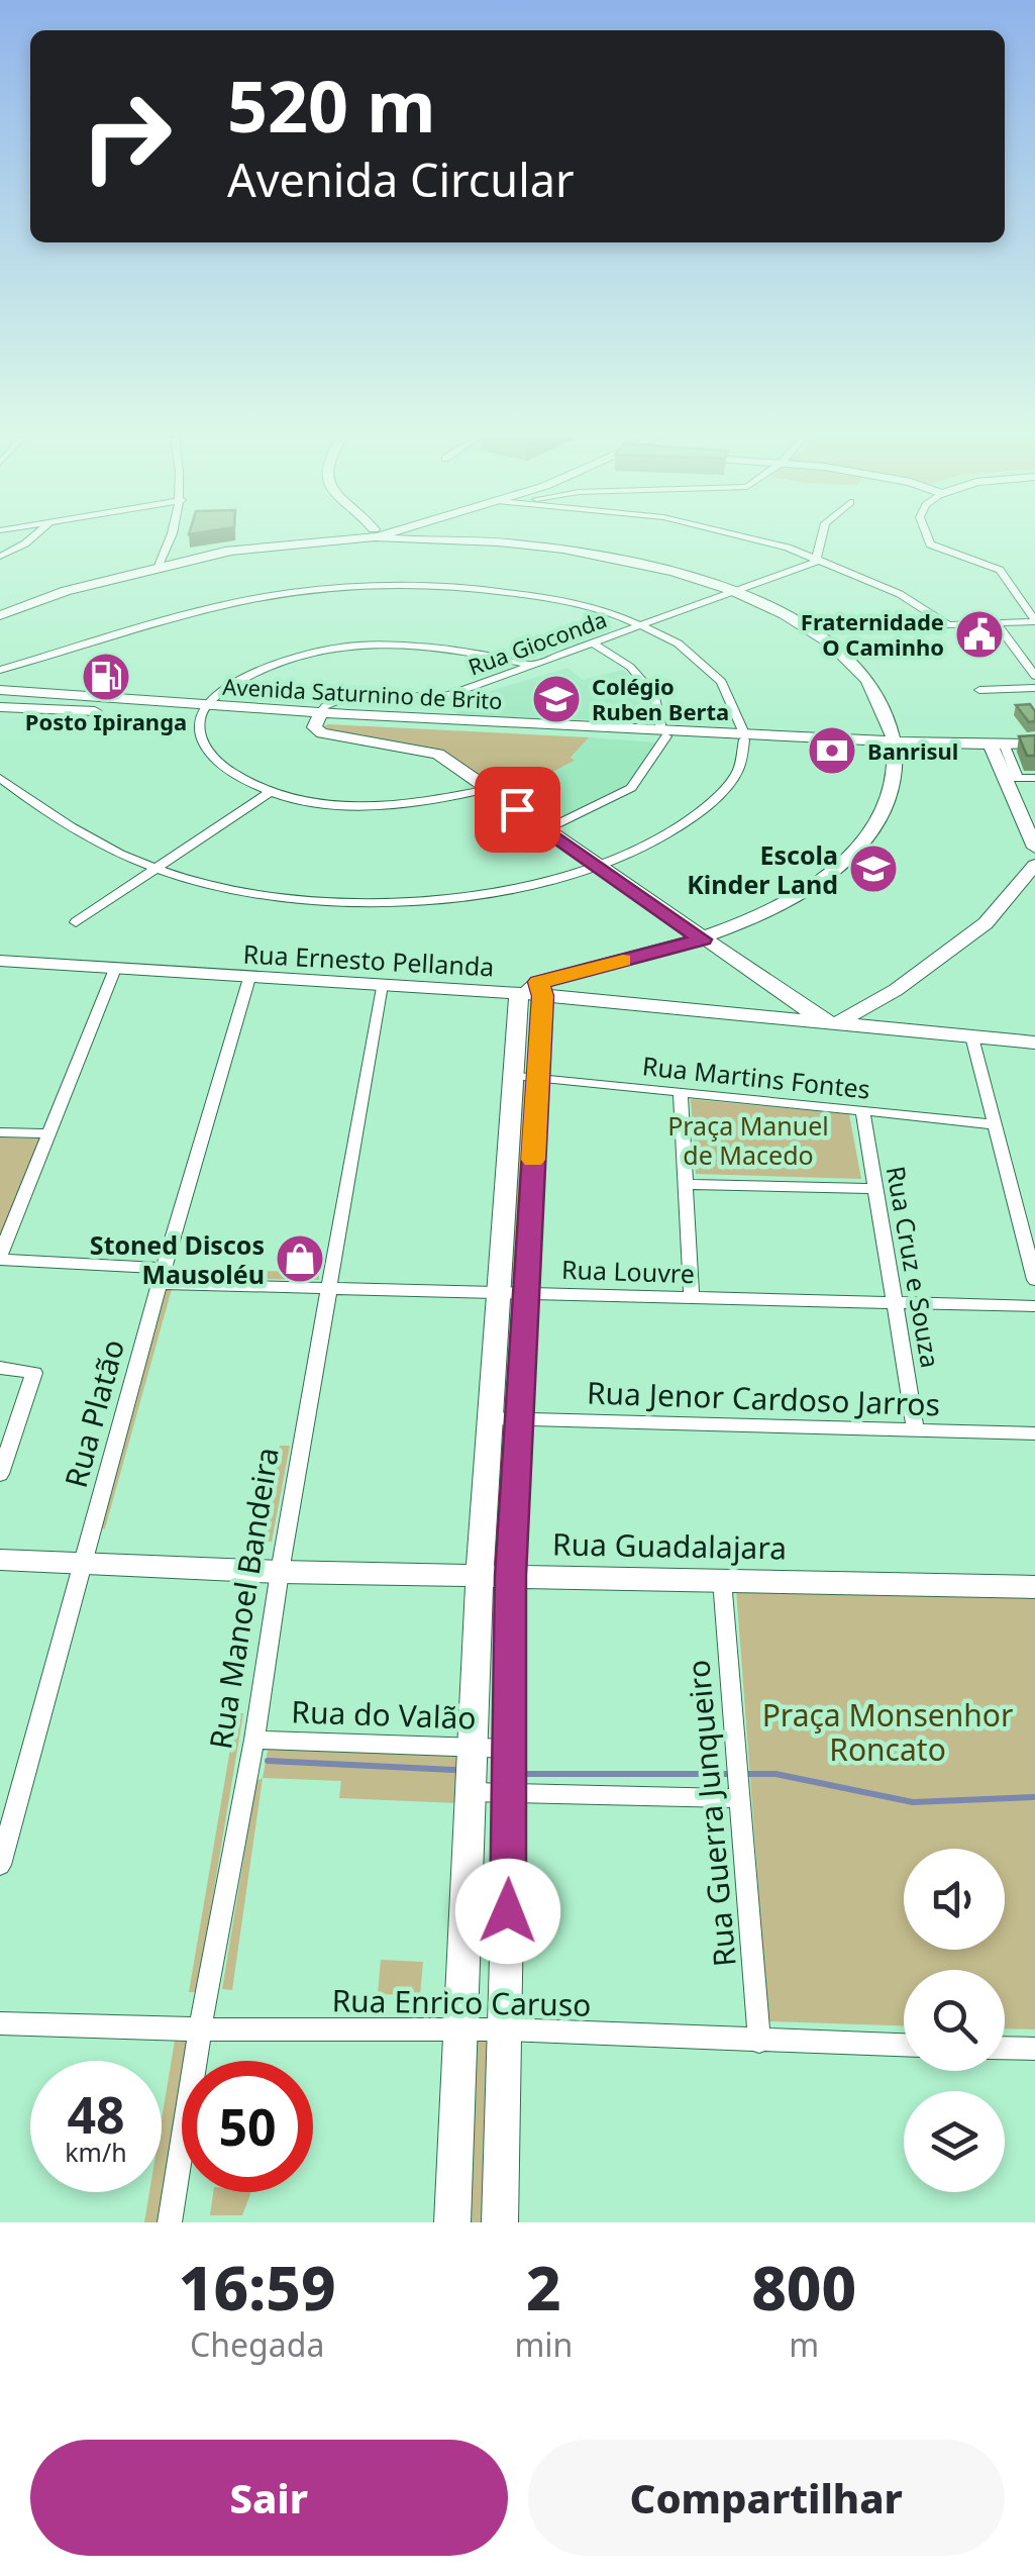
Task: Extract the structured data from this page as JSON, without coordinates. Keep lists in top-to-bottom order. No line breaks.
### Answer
{"streets":{"main road":["Avenida Saturnino de Brito","Rua Ernesto Pellanda","Rua Guadalajara"],"street":["Rua Gioconda","Rua Martins Fontes","Rua Cruz e Souza","Rua Louvre","Rua Jenor Cardoso Jarros","Rua Platão","Rua Manoel Bandeira","Rua do Valão","Rua Guerra Junqueiro","Rua Enrico Caruso"]},"crossings":[["Rua Gioconda","Avenida Saturnino de Brito"],["Rua Ernesto Pellanda","Rua Platão"],["Rua Ernesto Pellanda","Rua Manoel Bandeira"],["Rua Martins Fontes","Rua Cruz e Souza"],["Rua Cruz e Souza","Rua Louvre"],["Rua Cruz e Souza","Rua Jenor Cardoso Jarros"],["Rua Louvre","Rua Platão"],["Rua Louvre","Rua Manoel Bandeira"],["Rua Platão","Rua Guadalajara"],["Rua Guadalajara","Rua Manoel Bandeira"],["Rua Guadalajara","Rua Guerra Junqueiro"],["Rua Manoel Bandeira","Rua do Valão"],["Rua Manoel Bandeira","Rua Enrico Caruso"],["Rua Guerra Junqueiro","Rua Enrico Caruso"]],"parks":["Praça Manuel de Macedo","Praça Monsenhor Roncato"],"places":{"public building":["Fraternidade O Caminho"],"fuel station":["Posto Ipiranga"],"school or university":["Colégio Ruben Berta","Escola Kinder Land"],"bank":["Banrisul"],"shop":["Stoned Discos Mausoléu"]},"page":{"turn":["520 m","Avenida Circular"],"speed":"48 km/h","limit":"50","eta":["16:59","Chegada","2","min","800","m"],"buttons":["Sair","Compartilhar"]}}
